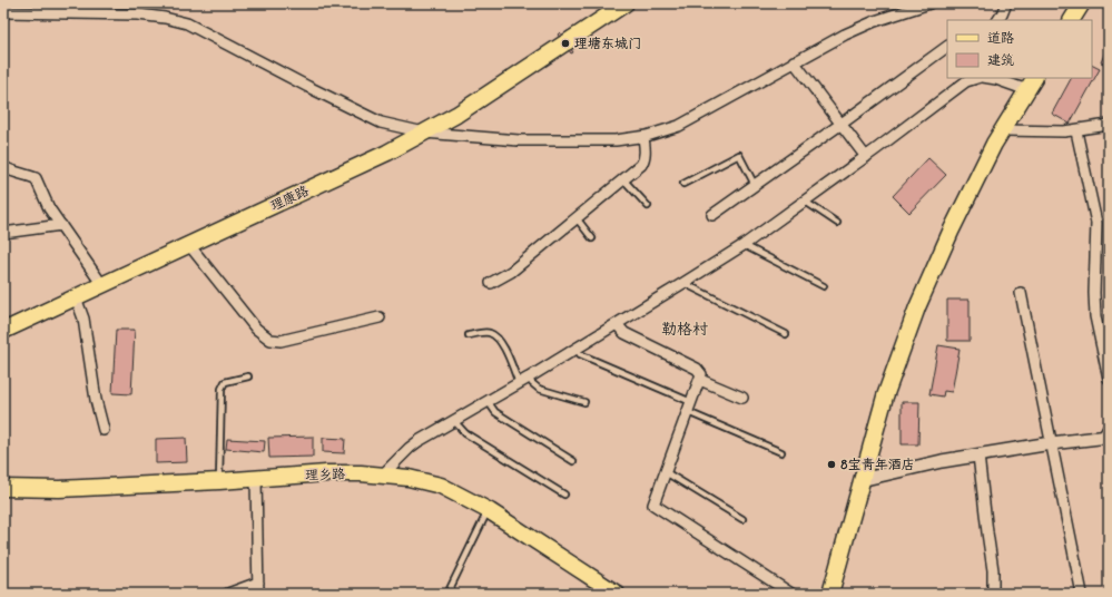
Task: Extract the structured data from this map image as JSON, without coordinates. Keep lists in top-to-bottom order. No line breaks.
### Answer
{"streets":{"main road":["理康路","理乡路"]},"districts":["勒格村"],"places":["理塘东城门","8宝青年酒店"],"legend":["道路","建筑"]}
